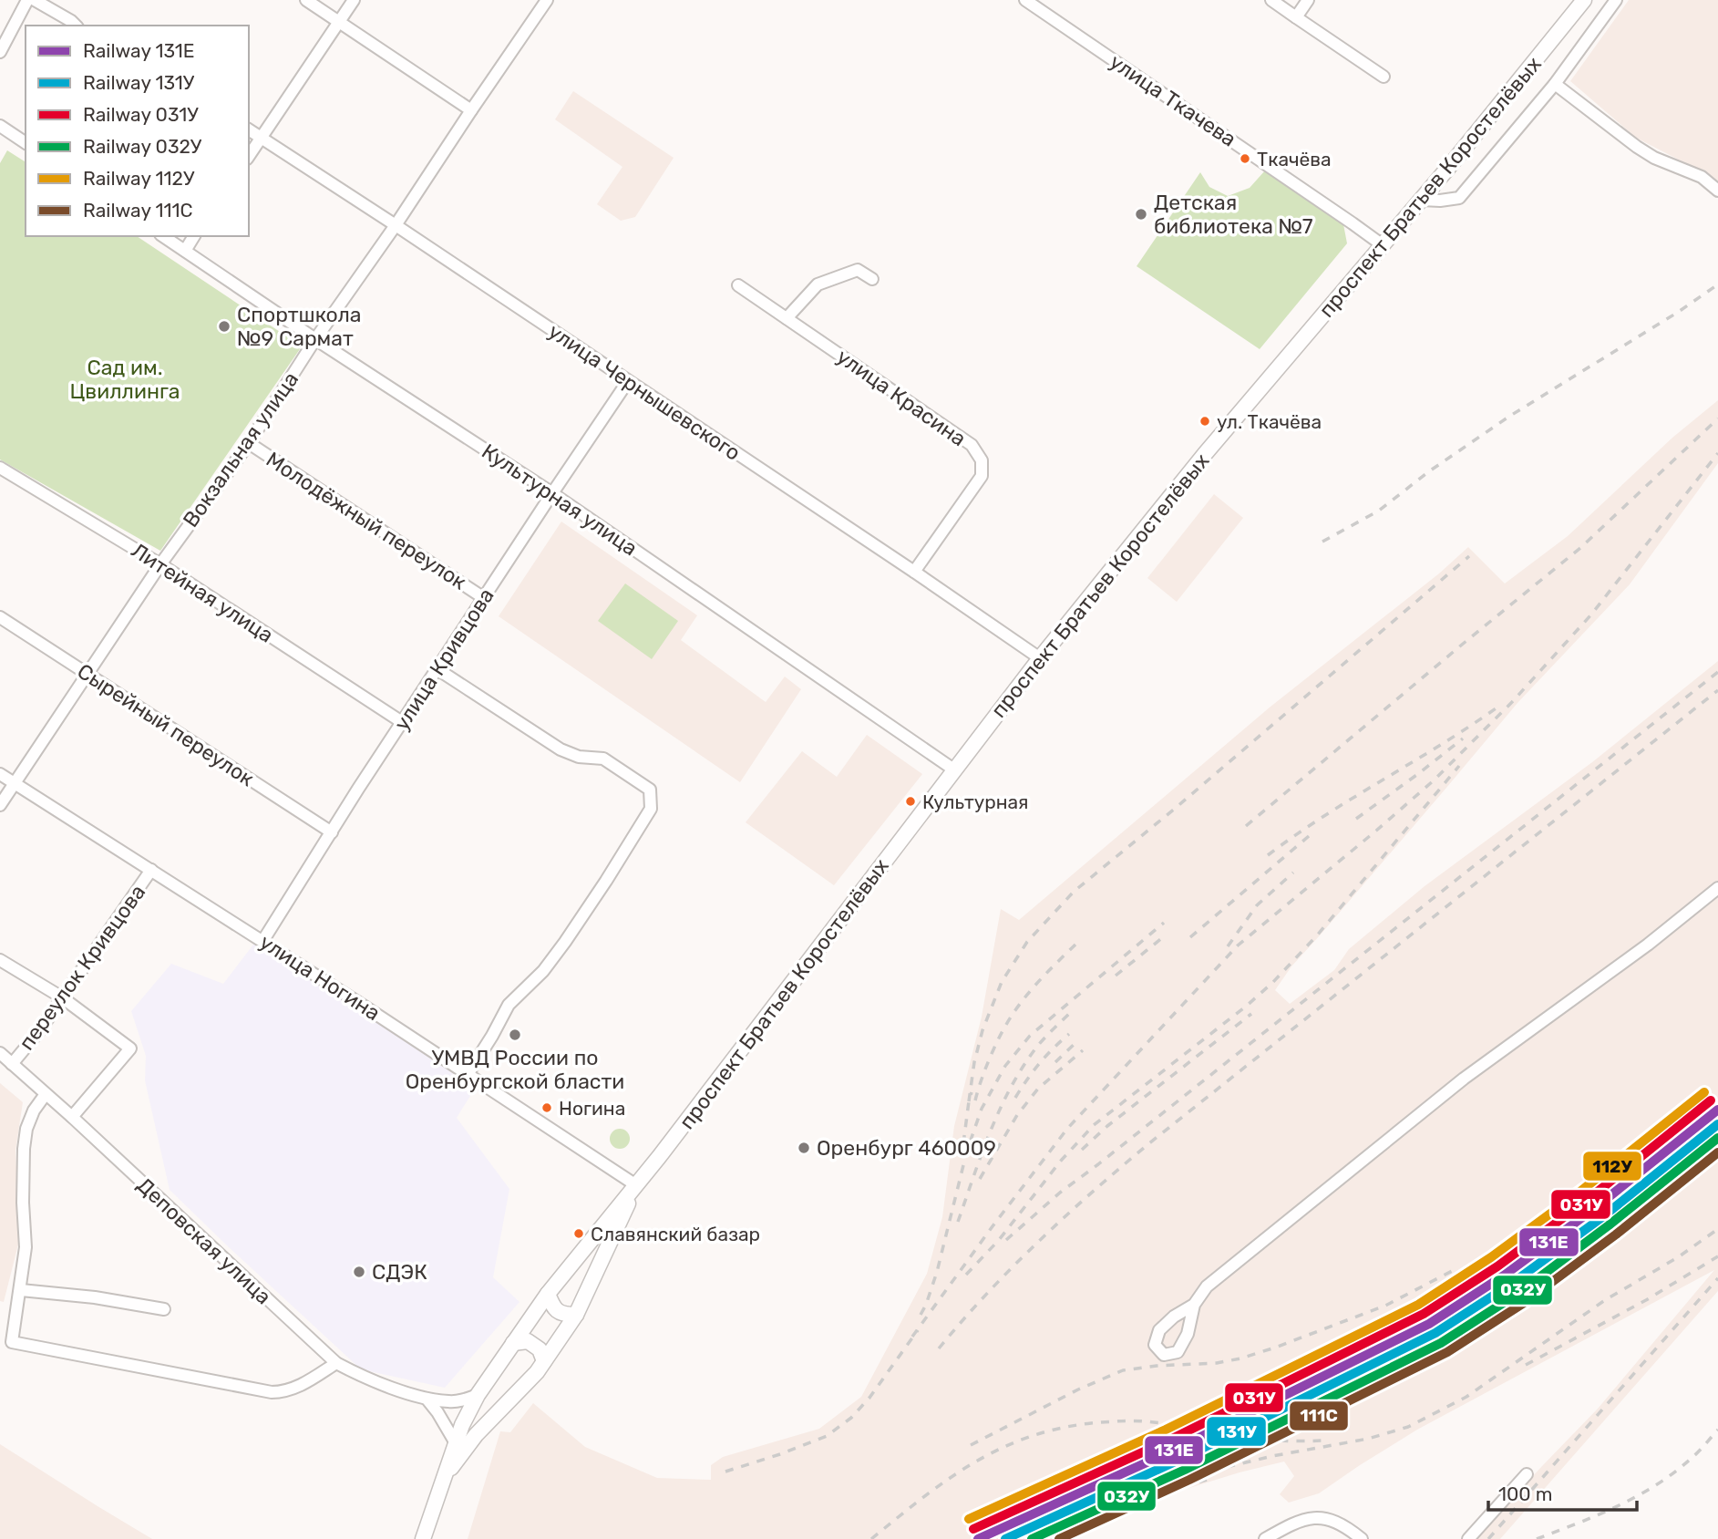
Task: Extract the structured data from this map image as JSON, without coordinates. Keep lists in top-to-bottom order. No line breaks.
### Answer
{"streets":{"main road":["проспект Братьев Коростелёвых"],"street":["улица Ткачева","улица Чернышевского","улица Красина","Вокзальная улица","Культурная улица","Молодёжный переулок","Литейная улица","улица Кривцова","Сырейный переулок","переулок Кривцова","улица Ногина","Деповская улица"]},"crossings":[["улица Ткачева","проспект Братьев Коростелёвых"],["проспект Братьев Коростелёвых","улица Чернышевского"],["проспект Братьев Коростелёвых","Культурная улица"],["проспект Братьев Коростелёвых","улица Ногина"],["проспект Братьев Коростелёвых","Деповская улица"],["улица Чернышевского","улица Красина"],["улица Чернышевского","Вокзальная улица"],["улица Чернышевского","улица Кривцова"],["Вокзальная улица","Культурная улица"],["Вокзальная улица","Молодёжный переулок"],["Вокзальная улица","Литейная улица"],["Вокзальная улица","Сырейный переулок"],["Вокзальная улица","улица Ногина"],["Культурная улица","улица Кривцова"],["Молодёжный переулок","улица Кривцова"],["Литейная улица","улица Кривцова"],["улица Кривцова","Сырейный переулок"],["улица Кривцова","улица Ногина"],["переулок Кривцова","улица Ногина"],["переулок Кривцова","Деповская улица"]],"parks":["Сад им. Цвиллинга"],"places":["Ткачёва","Детская библиотека №7","Спортшкола №9 Сармат","ул. Ткачёва","Культурная","УМВД России по Оренбургской бласти","Ногина","Оренбург 460009","Славянский базар","СДЭК"],"lines":["rail line 112У","rail line 031У","rail line 131Е","rail line 131У","rail line 032У","rail line 111С"],"legend":["Railway 131Е","Railway 131У","Railway 031У","Railway 032У","Railway 112У","Railway 111С"],"scale_bar":"100 m"}
